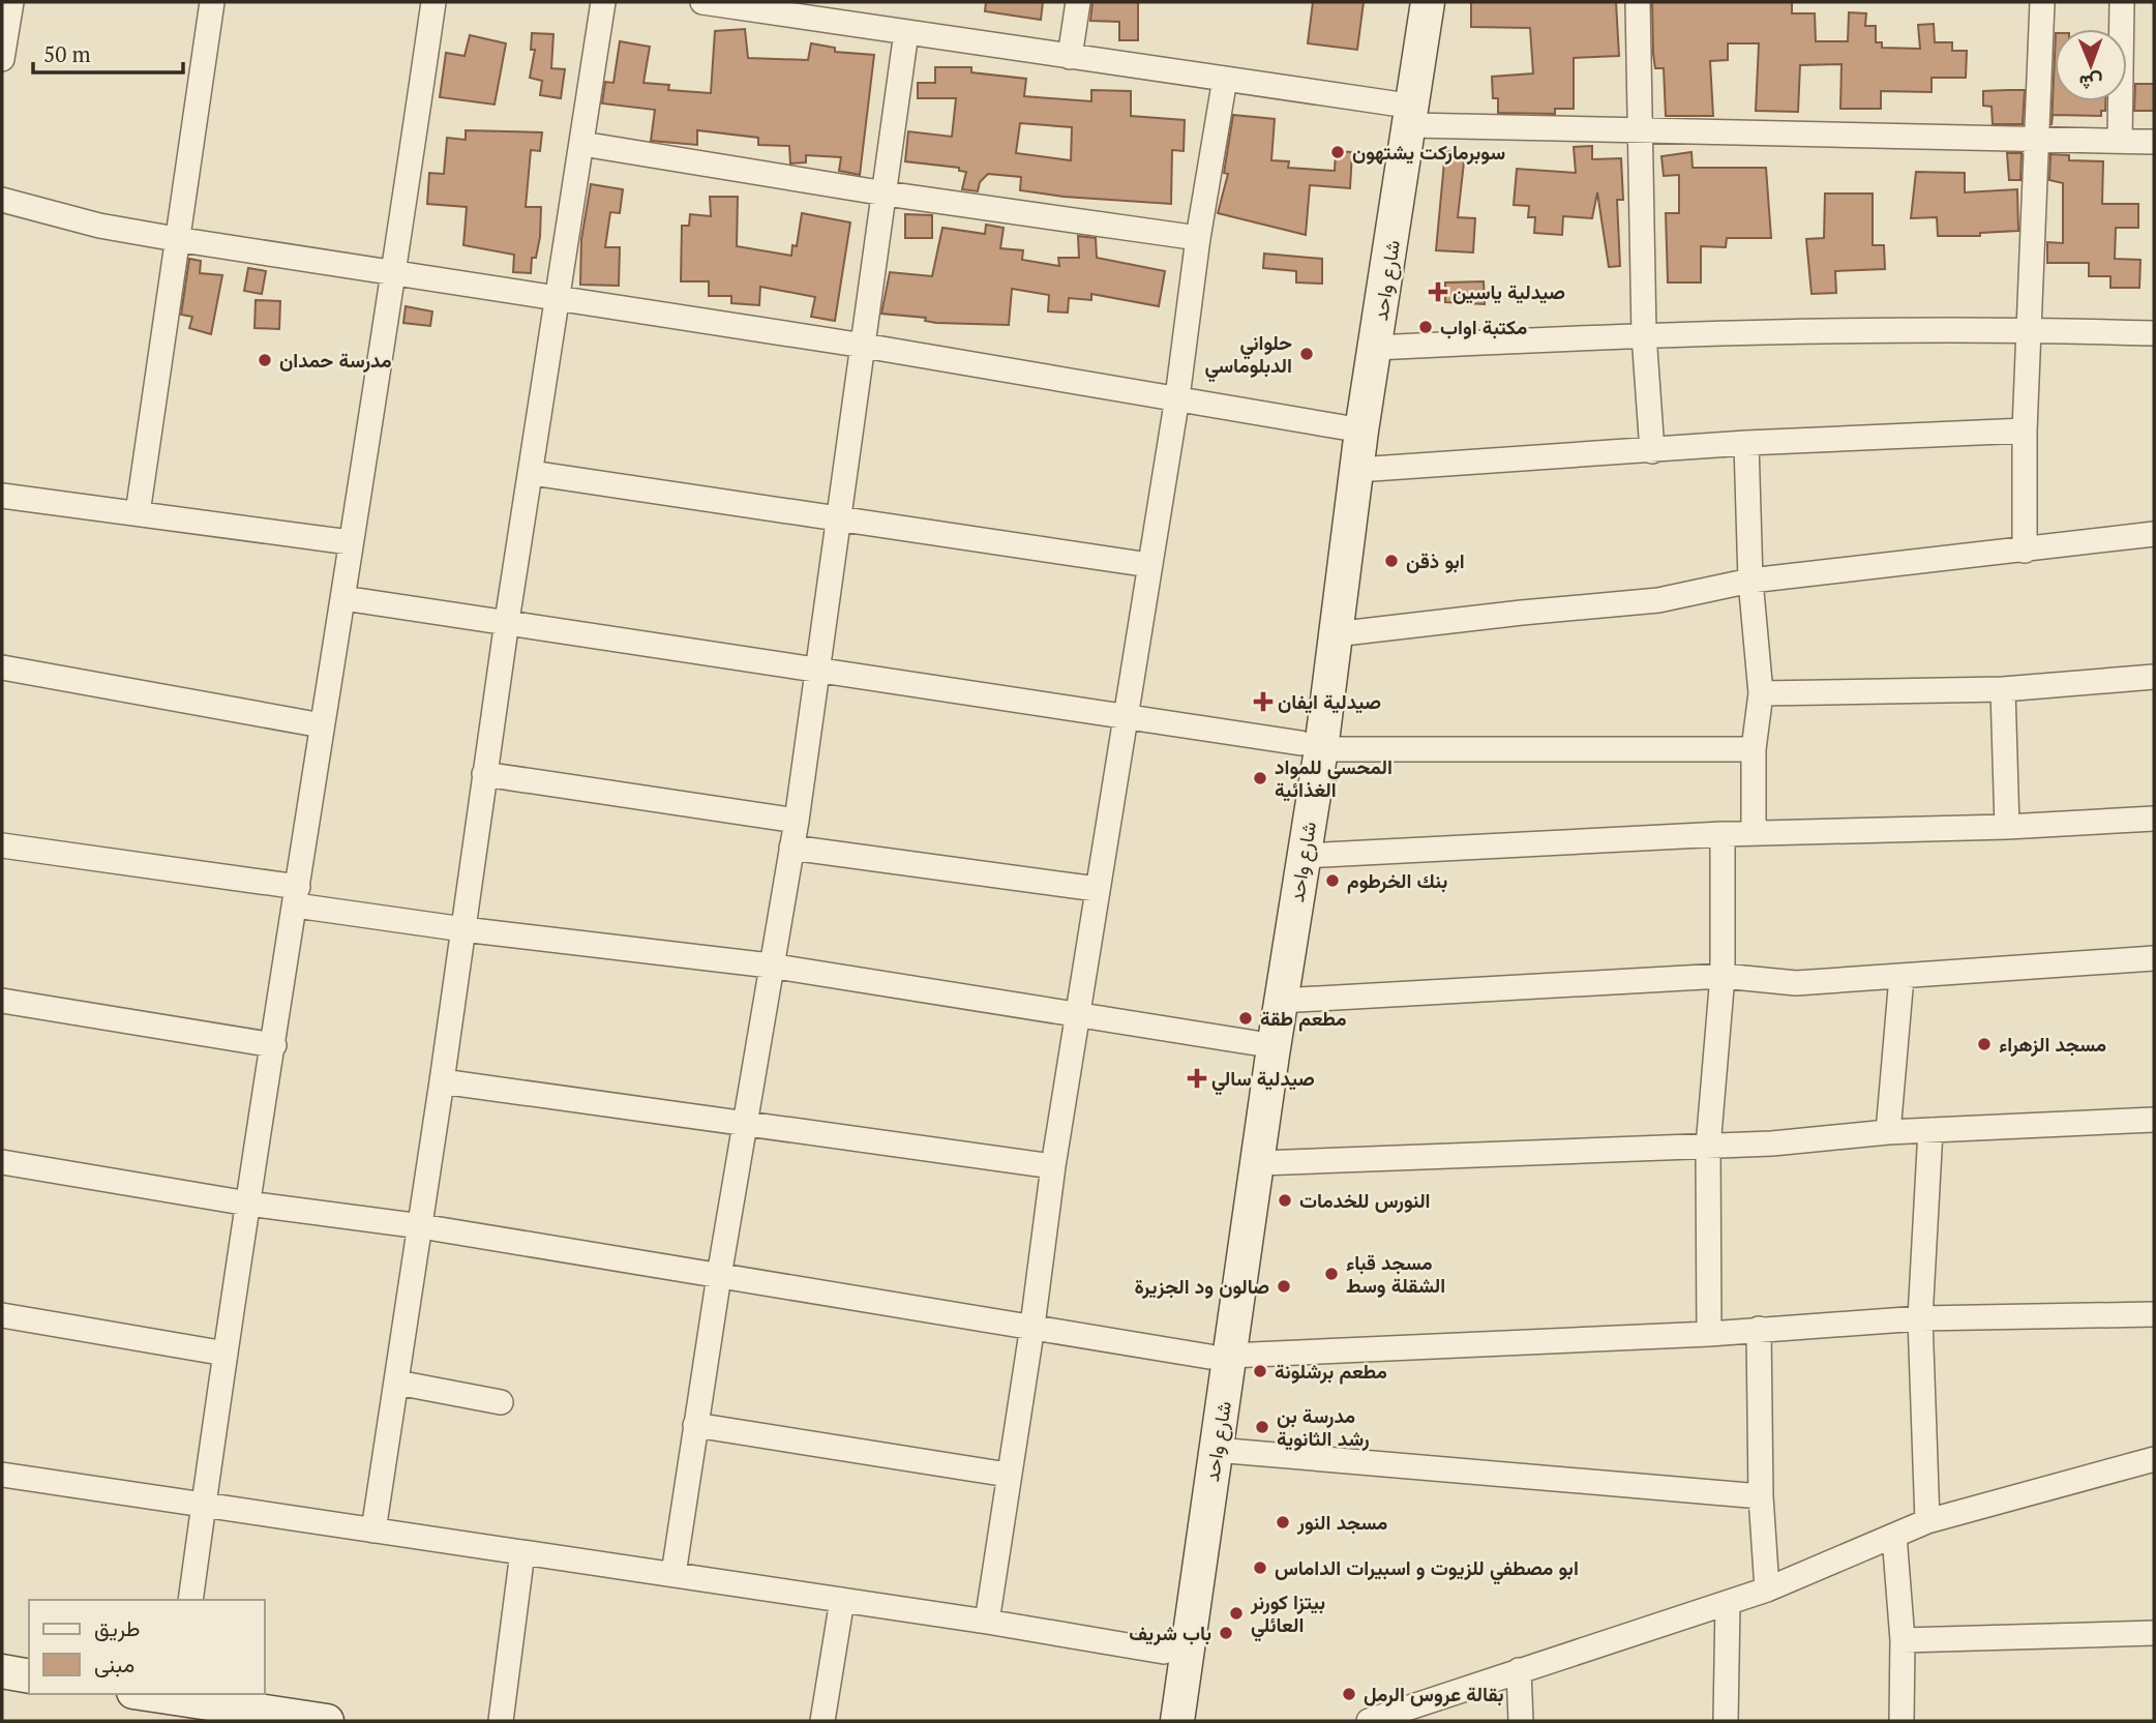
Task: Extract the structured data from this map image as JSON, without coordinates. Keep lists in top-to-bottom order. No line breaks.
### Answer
{"streets":{"street":["شارع واحد"]},"places":{"other":["سوبرماركت يشتهون","مكتبة اواب","حلواني الدبلوماسي","مدرسة حمدان","ابو ذقن","المحسي للمواد الغذائية","بنك الخرطوم","مطعم طقة","مسجد الزهراء","النورس للخدمات","مسجد قباء الشقلة وسط","صالون ود الجزيرة","مطعم برشلونة","مدرسة بن رشد الثانوية","مسجد النور","ابو مصطفي للزيوت و اسبيرات الداماس","بيتزا كورنر العائلي","باب شريف","بقالة عروس الرمل"],"health":["صيدلية ياسين","صيدلية ايفان","صيدلية سالي"]},"legend":["طريق","مبنى"],"scale_bar":"50 m","north":"bottom"}
